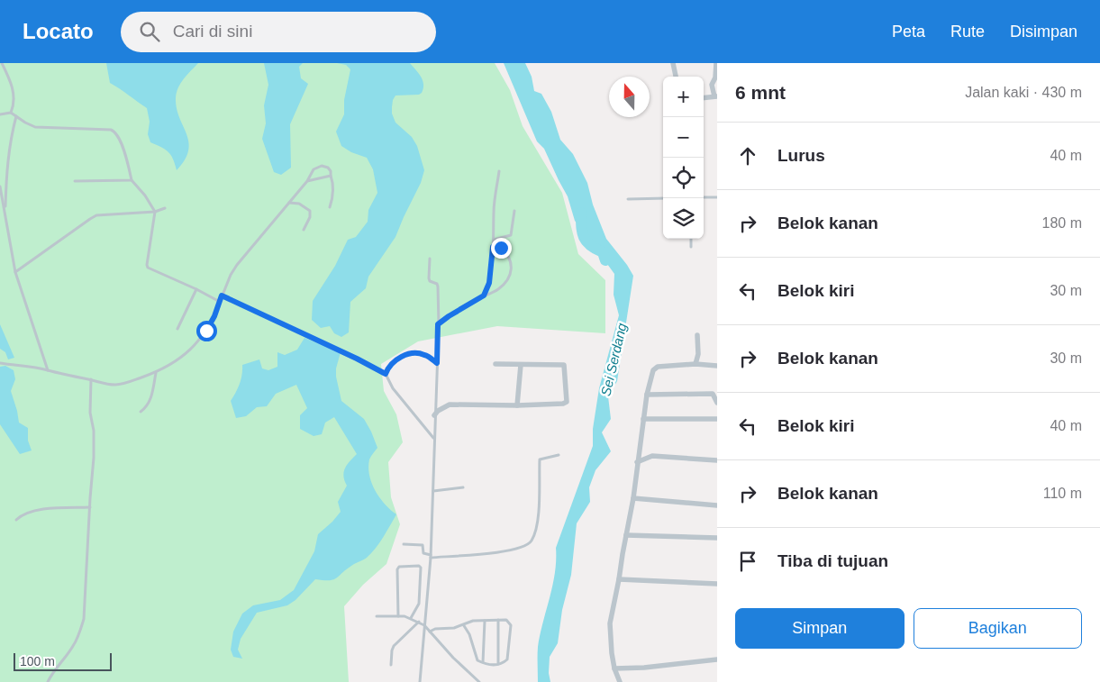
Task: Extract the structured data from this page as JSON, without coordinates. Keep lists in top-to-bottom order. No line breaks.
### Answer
{"water":["Sei Serdang"],"scale_bar":"100 m","north":"top","page":{"header":"Locato","search":"Cari di sini","nav":["Peta","Rute","Disimpan"],"heading":["6 mnt","Jalan kaki · 430 m"],"map_buttons":["+","−"],"list":[["Lurus","40 m"],["Belok kanan","180 m"],["Belok kiri","30 m"],["Belok kanan","30 m"],["Belok kiri","40 m"],["Belok kanan","110 m"],"Tiba di tujuan"],"buttons":["Simpan","Bagikan"],"scale":"100 m"}}
